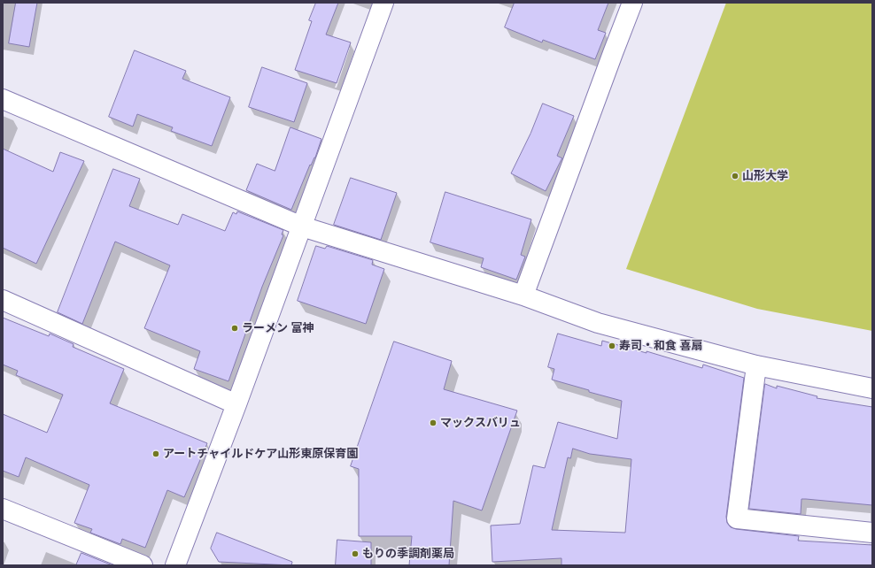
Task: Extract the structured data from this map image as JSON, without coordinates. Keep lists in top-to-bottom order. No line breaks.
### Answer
{"places":["山形大学","ラーメン 富神","寿司・和食 喜扇","マックスバリュ","アートチャイルドケア山形東原保育園","もりの季調剤薬局"]}
